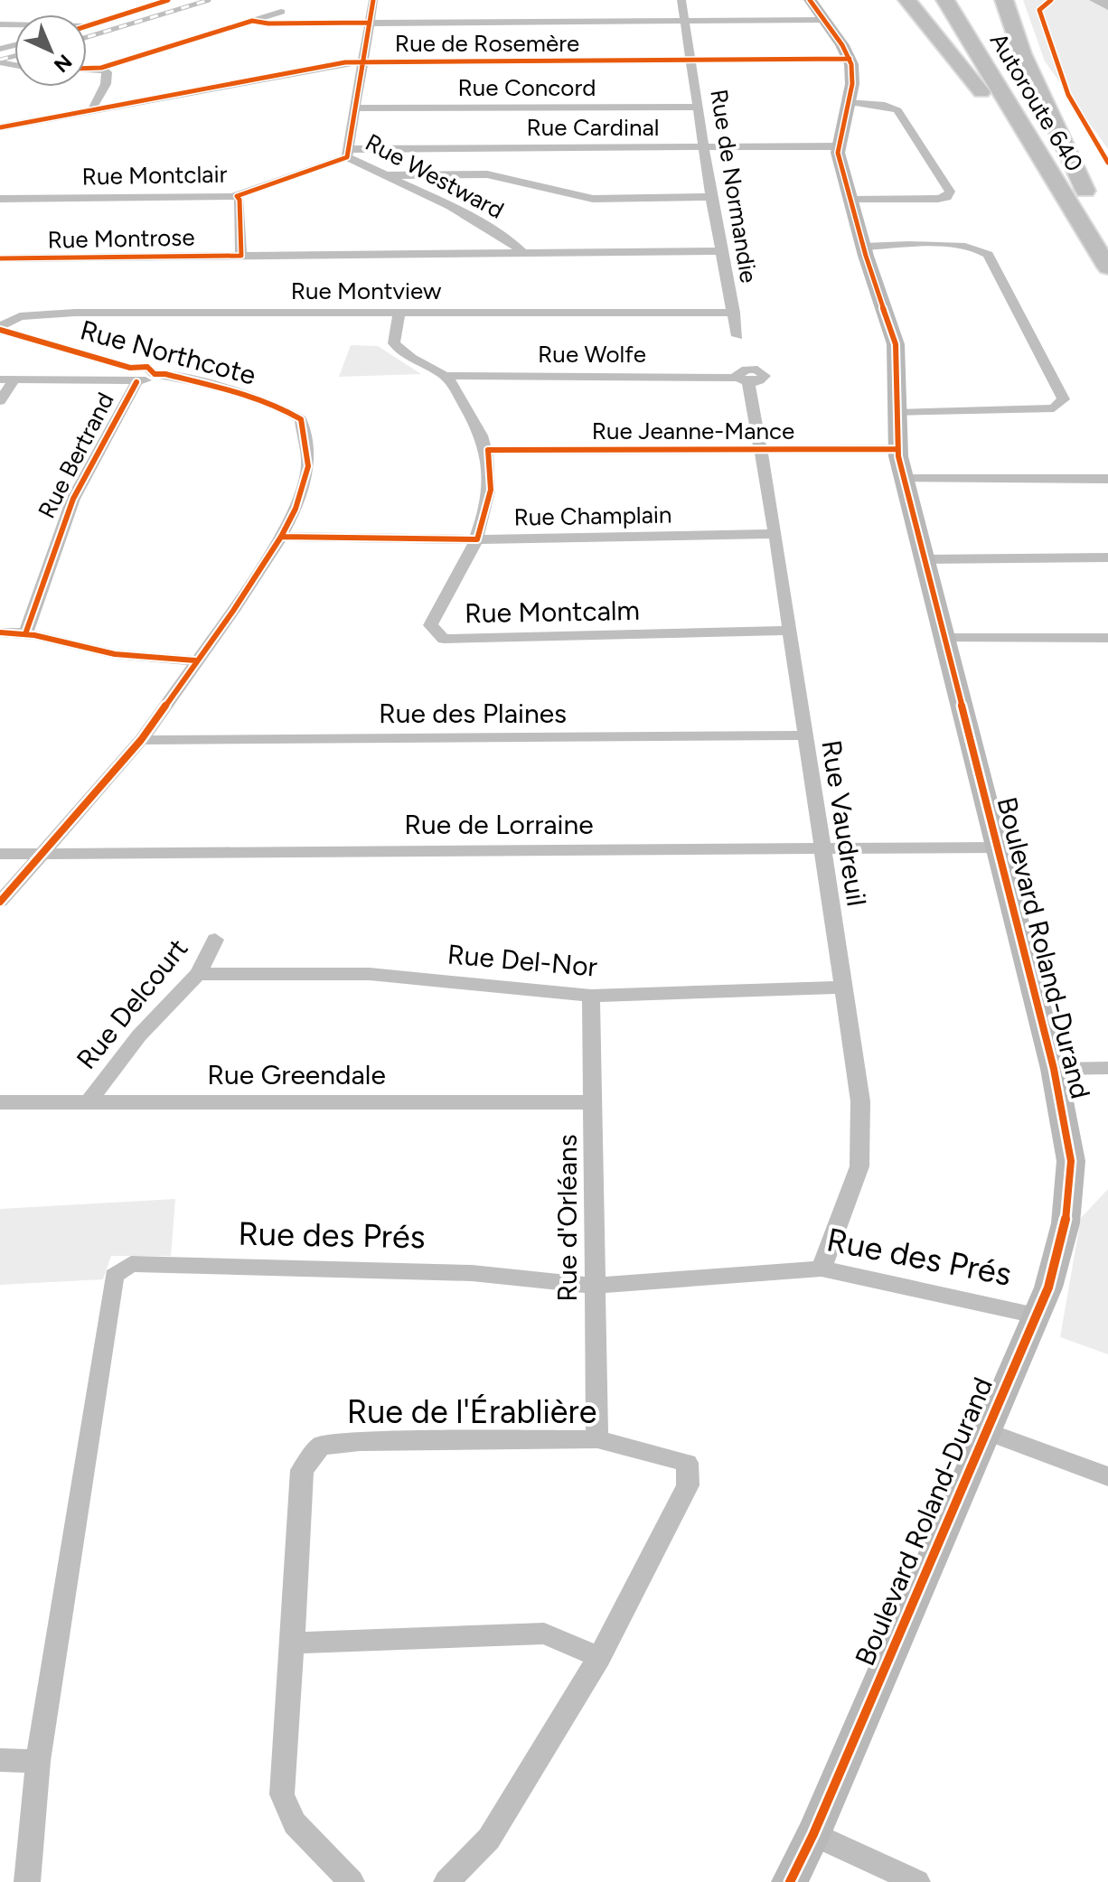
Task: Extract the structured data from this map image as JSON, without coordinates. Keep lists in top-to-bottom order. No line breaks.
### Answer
{"streets":{"highway":["Autoroute 640"],"street":["Rue de Rosemère","Rue Concord","Rue Cardinal","Rue Montclair","Rue Westward","Rue de Normandie","Rue Montrose","Rue Montview","Rue Northcote","Rue Wolfe","Rue Jeanne-Mance","Rue Bertrand","Rue Champlain","Rue Montcalm","Rue des Plaines","Rue Vaudreuil","Rue de Lorraine","Boulevard Roland-Durand","Rue Del-Nor","Rue Delcourt","Rue Greendale","Rue d'Orléans","Rue des Prés","Rue de l'Érablière"]},"crossings":[["Rue de Rosemère","Rue Westward"],["Rue de Rosemère","Rue de Normandie"],["Rue de Rosemère","Boulevard Roland-Durand"],["Rue Concord","Rue Westward"],["Rue Concord","Rue de Normandie"],["Rue Cardinal","Rue Montclair"],["Rue Cardinal","Rue Westward"],["Rue Cardinal","Rue de Normandie"],["Rue Cardinal","Boulevard Roland-Durand"],["Rue Montclair","Rue Westward"],["Rue Westward","Rue Montrose"],["Rue de Normandie","Rue Montrose"],["Rue de Normandie","Rue Montview"],["Rue Montview","Rue Northcote"],["Rue Montview","Rue Montcalm"],["Rue Northcote","Rue Bertrand"],["Rue Northcote","Rue Champlain"],["Rue Northcote","Rue des Plaines"],["Rue Northcote","Rue de Lorraine"],["Rue Wolfe","Rue Montcalm"],["Rue Wolfe","Rue Vaudreuil"],["Rue Jeanne-Mance","Rue Montcalm"],["Rue Jeanne-Mance","Rue Vaudreuil"],["Rue Jeanne-Mance","Boulevard Roland-Durand"],["Rue Champlain","Rue Montcalm"],["Rue Champlain","Rue Vaudreuil"],["Rue Montcalm","Rue Vaudreuil"],["Rue des Plaines","Rue Vaudreuil"],["Rue Vaudreuil","Rue de Lorraine"],["Rue Vaudreuil","Rue Del-Nor"],["Rue Vaudreuil","Rue des Prés"],["Rue de Lorraine","Boulevard Roland-Durand"],["Boulevard Roland-Durand","Rue des Prés"],["Rue Del-Nor","Rue Delcourt"],["Rue Del-Nor","Rue d'Orléans"],["Rue Delcourt","Rue Greendale"],["Rue Greendale","Rue d'Orléans"],["Rue d'Orléans","Rue des Prés"],["Rue d'Orléans","Rue de l'Érablière"]],"north":"bottom right"}
